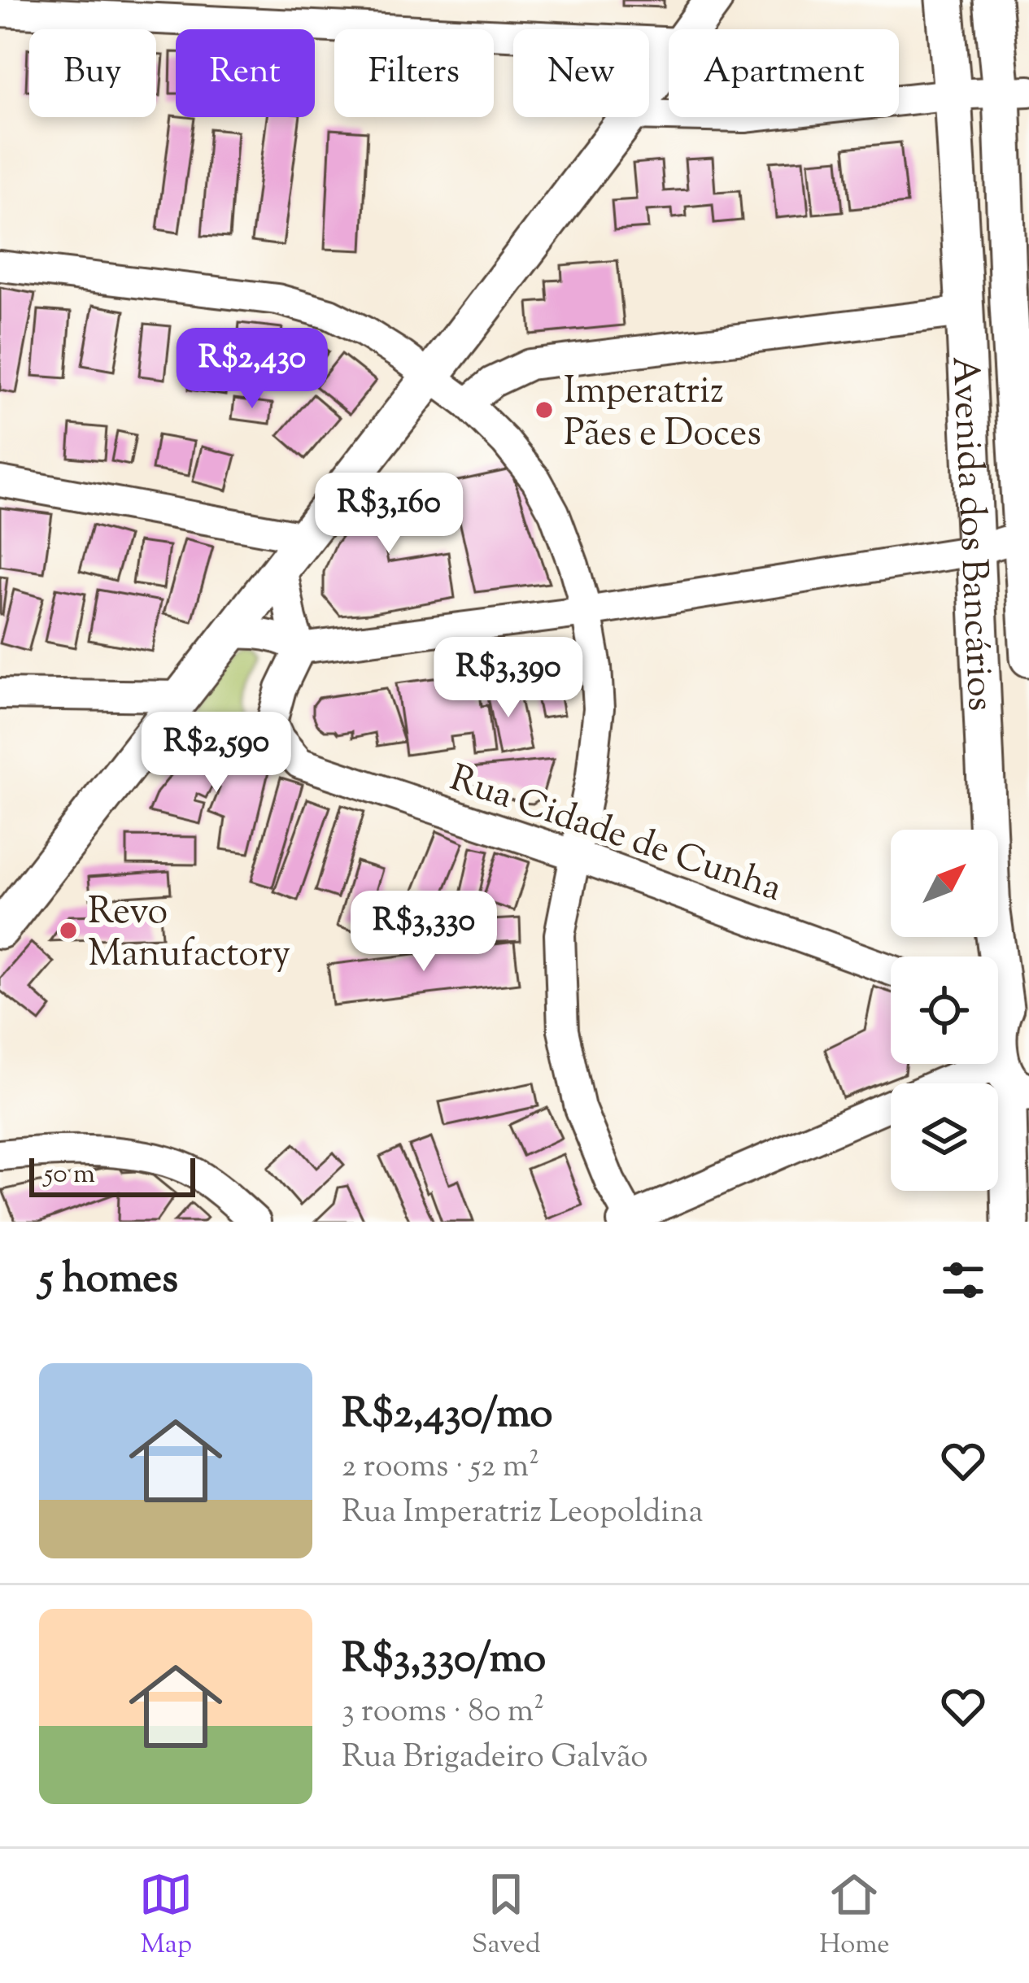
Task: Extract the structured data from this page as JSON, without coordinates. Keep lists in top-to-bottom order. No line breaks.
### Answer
{"streets":{"main road":["Avenida dos Bancários"],"street":["Rua Cidade de Cunha"]},"places":["Imperatriz Pães e Doces","Revo Manufactory"],"scale_bar":"50 m","north":"top right","page":{"chip":["Buy","Rent","Filters","New","Apartment"],"price":["R$2,430","R$3,160","R$3,390","R$2,590","R$3,330"],"scale":"50 m","heading":"5 homes","list":[{"name":"R$2,430/mo","note":"2 rooms · 52 m² · Rua Imperatriz Leopoldina"},{"name":"R$3,330/mo","note":"3 rooms · 80 m² · Rua Brigadeiro Galvão"}],"tabs":["Map","Saved","Home"]}}
